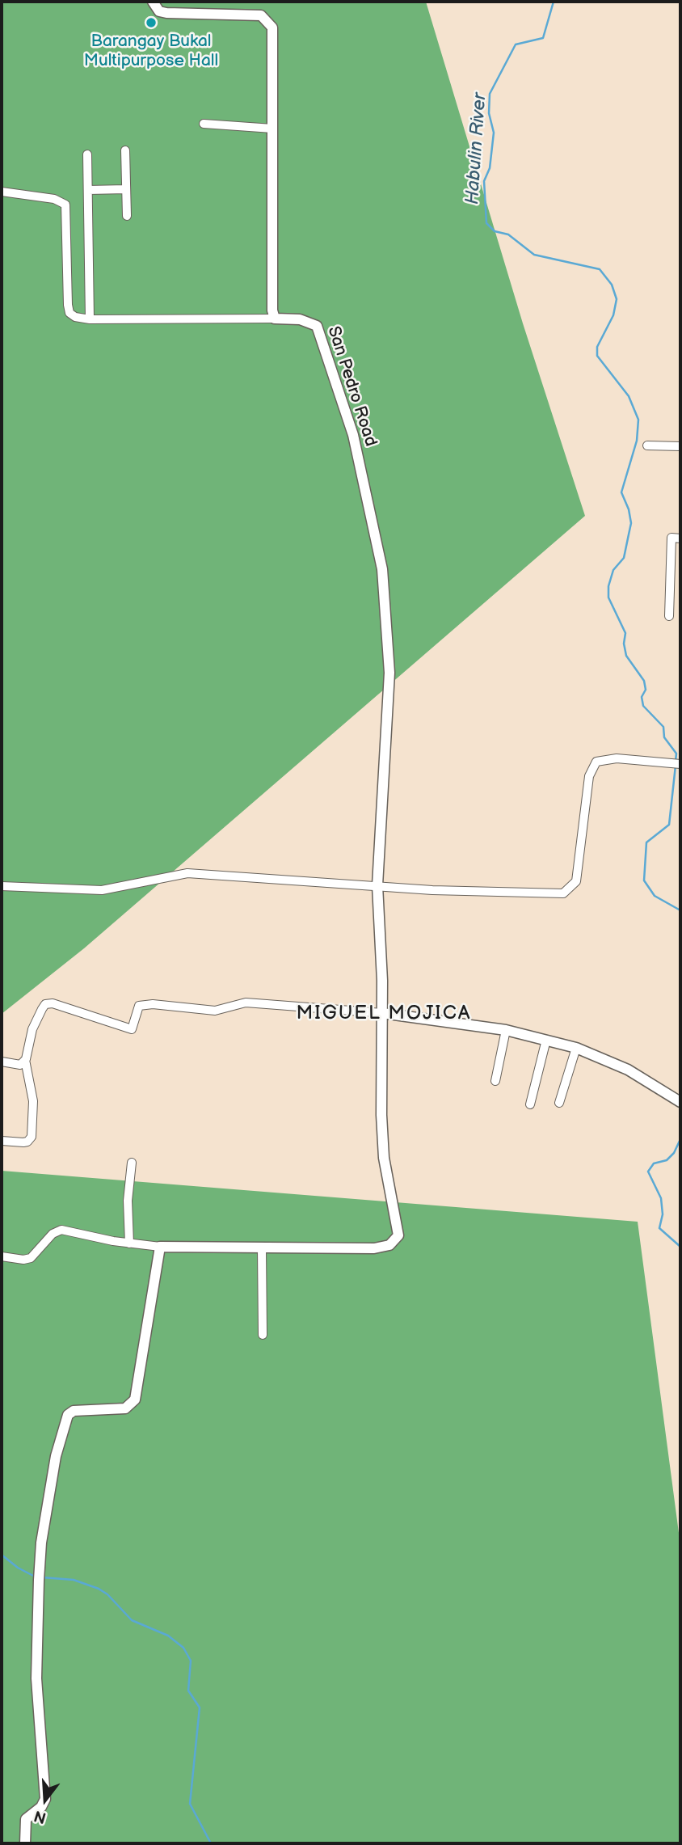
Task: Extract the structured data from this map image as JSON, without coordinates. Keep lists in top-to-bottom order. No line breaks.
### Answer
{"streets":{"street":["San Pedro Road"]},"districts":["MIGUEL MOJICA"],"water":["Habulin River"],"places":["Barangay Bukal Multipurpose Hall"],"north":"bottom"}
